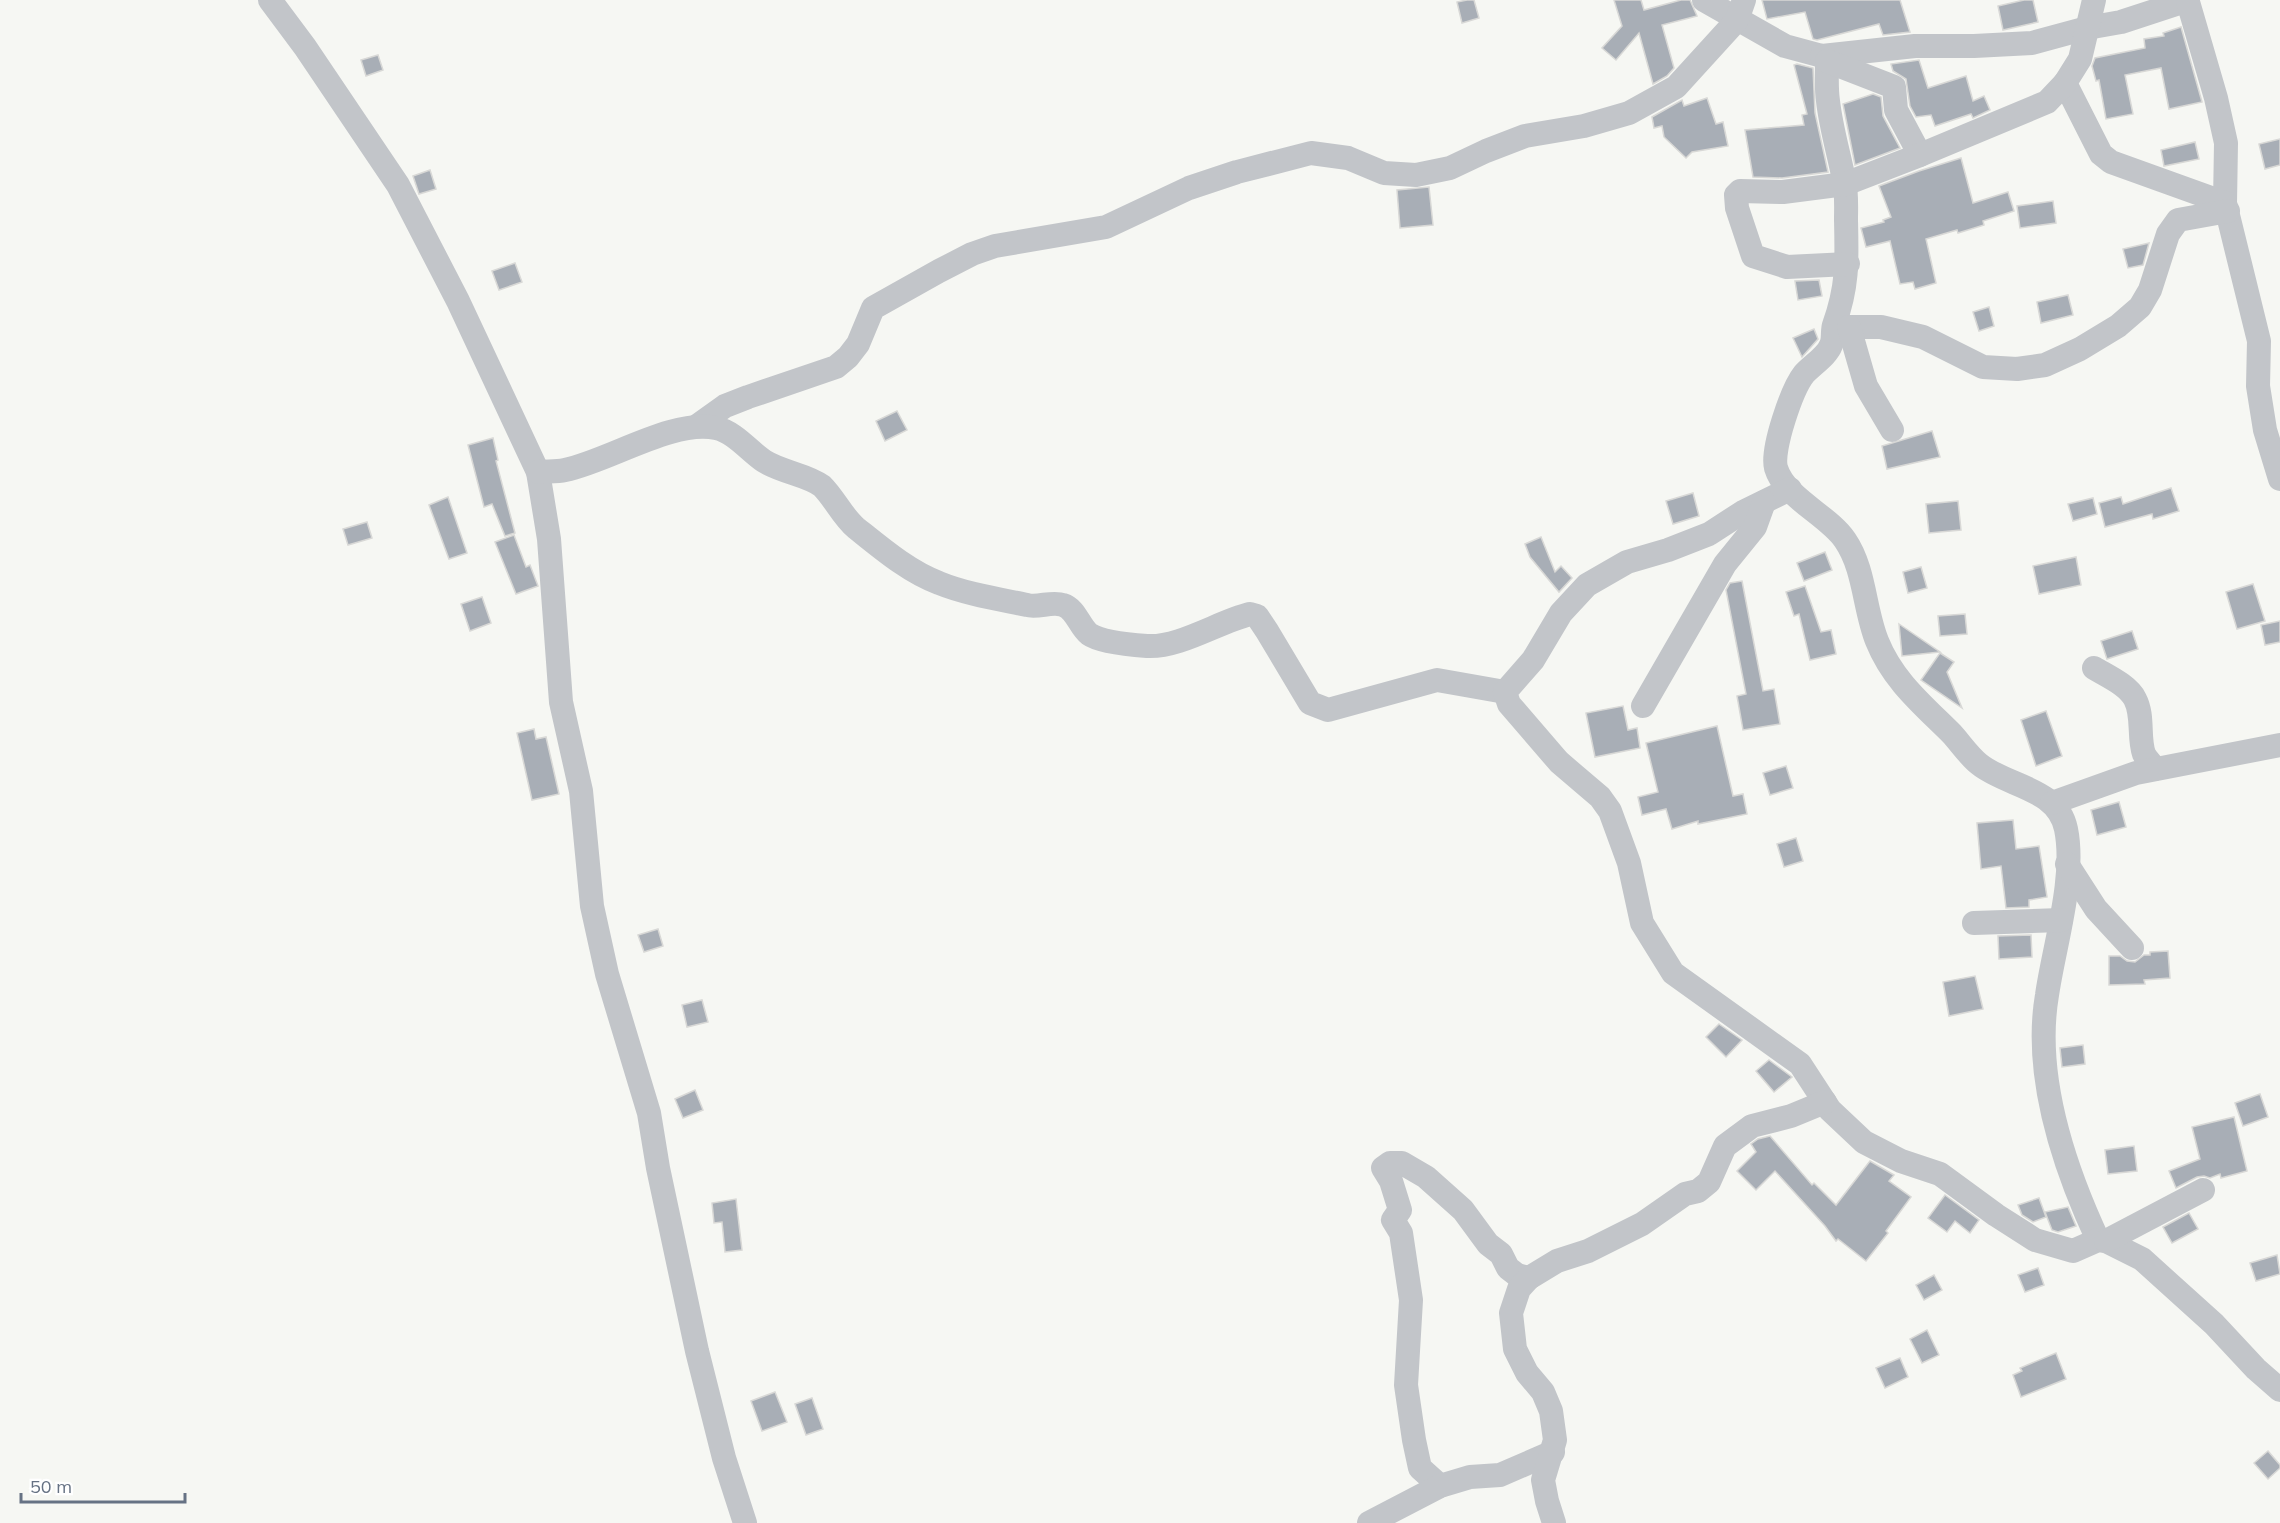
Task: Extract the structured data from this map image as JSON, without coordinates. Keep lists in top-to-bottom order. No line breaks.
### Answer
{"scale_bar":"50 m"}
